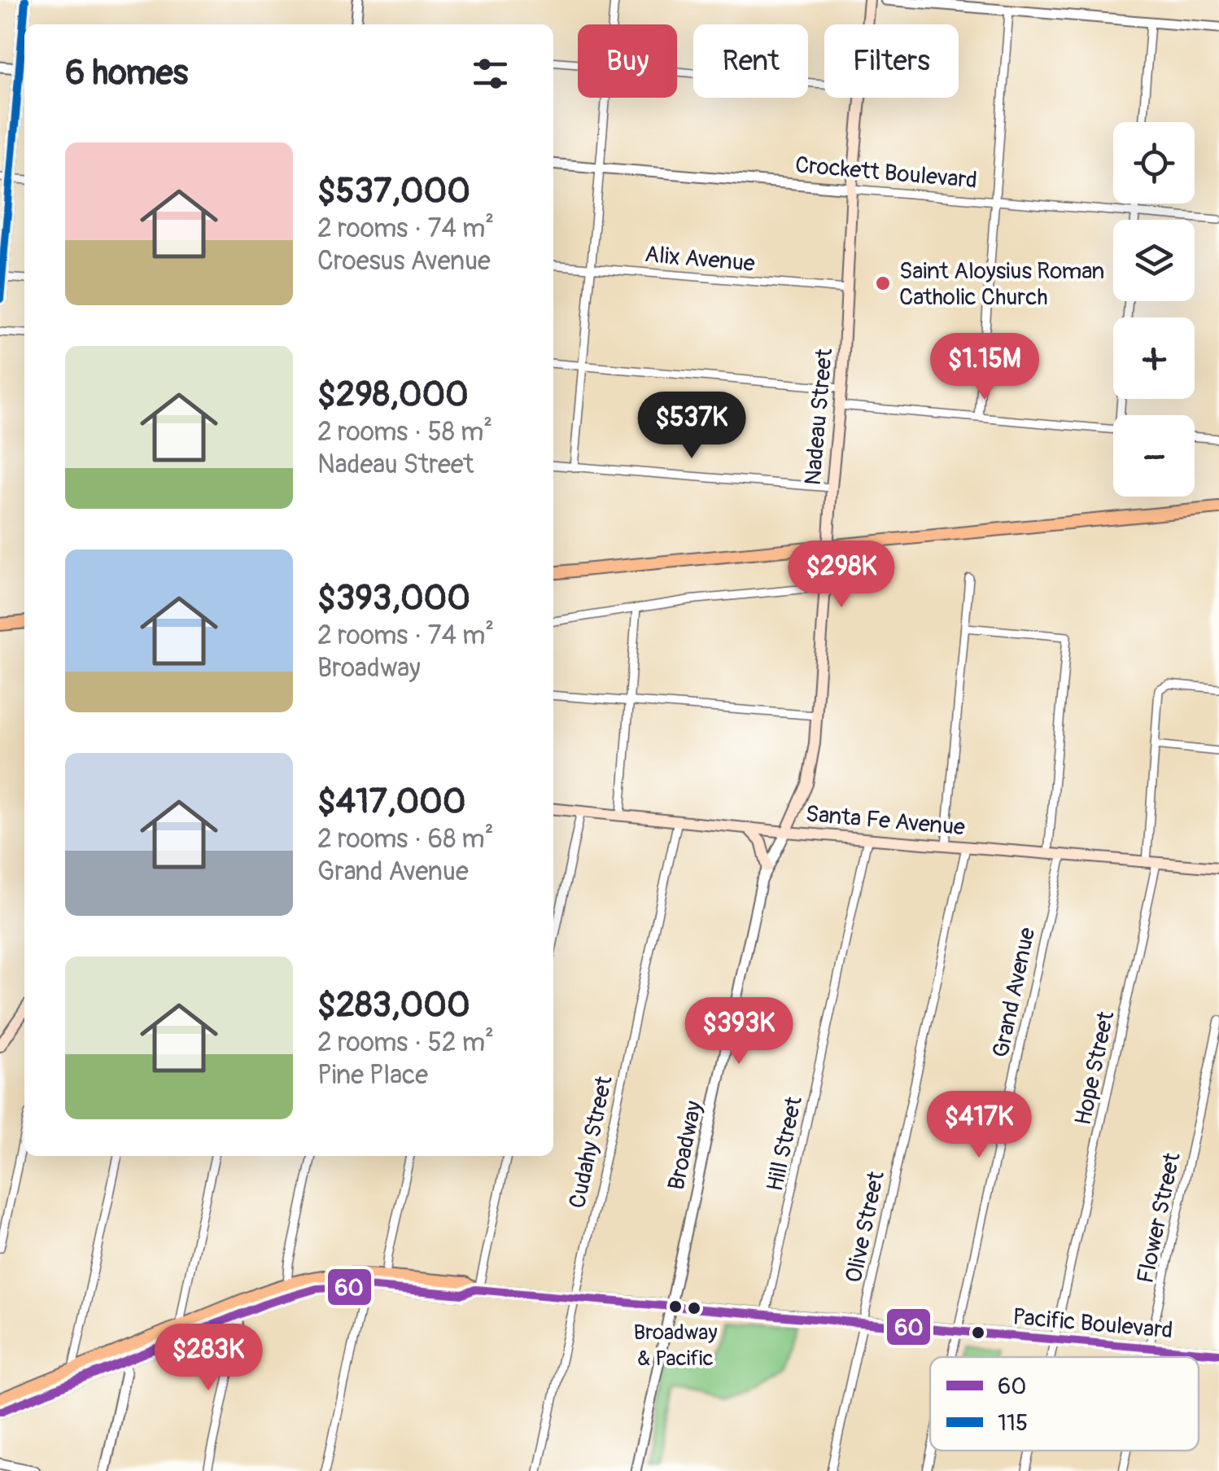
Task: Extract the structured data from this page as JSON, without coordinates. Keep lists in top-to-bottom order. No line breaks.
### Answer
{"streets":{"main road":["Nadeau Street","Santa Fe Avenue","Pacific Boulevard"],"street":["Crockett Boulevard","Alix Avenue","Grand Avenue","Hope Street","Cudahy Street","Hill Street","Broadway","Flower Street","Olive Street"]},"crossings":[["Crockett Boulevard","Nadeau Street"],["Alix Avenue","Nadeau Street"],["Nadeau Street","Santa Fe Avenue"],["Nadeau Street","Broadway"],["Santa Fe Avenue","Grand Avenue"],["Santa Fe Avenue","Hope Street"],["Santa Fe Avenue","Cudahy Street"],["Santa Fe Avenue","Hill Street"],["Santa Fe Avenue","Broadway"],["Santa Fe Avenue","Olive Street"],["Grand Avenue","Pacific Boulevard"],["Hope Street","Pacific Boulevard"],["Cudahy Street","Pacific Boulevard"],["Hill Street","Pacific Boulevard"],["Broadway","Pacific Boulevard"],["Flower Street","Pacific Boulevard"],["Olive Street","Pacific Boulevard"]],"places":["Saint Aloysius Roman Catholic Church","Broadway & Pacific"],"lines":["transit line 115","transit line 60"],"legend":["60","115"],"page":{"chip":["Buy","Rent","Filters"],"heading":"6 homes","map_buttons":["+","−"],"list":[{"name":"$537,000","note":"2 rooms · 74 m² · Croesus Avenue"},{"name":"$298,000","note":"2 rooms · 58 m² · Nadeau Street"},{"name":"$393,000","note":"2 rooms · 74 m² · Broadway"},{"name":"$417,000","note":"2 rooms · 68 m² · Grand Avenue"},{"name":"$283,000","note":"2 rooms · 52 m² · Pine Place"}],"price":["$1.15M","$537K","$298K","$393K","$417K","$283K"]}}
